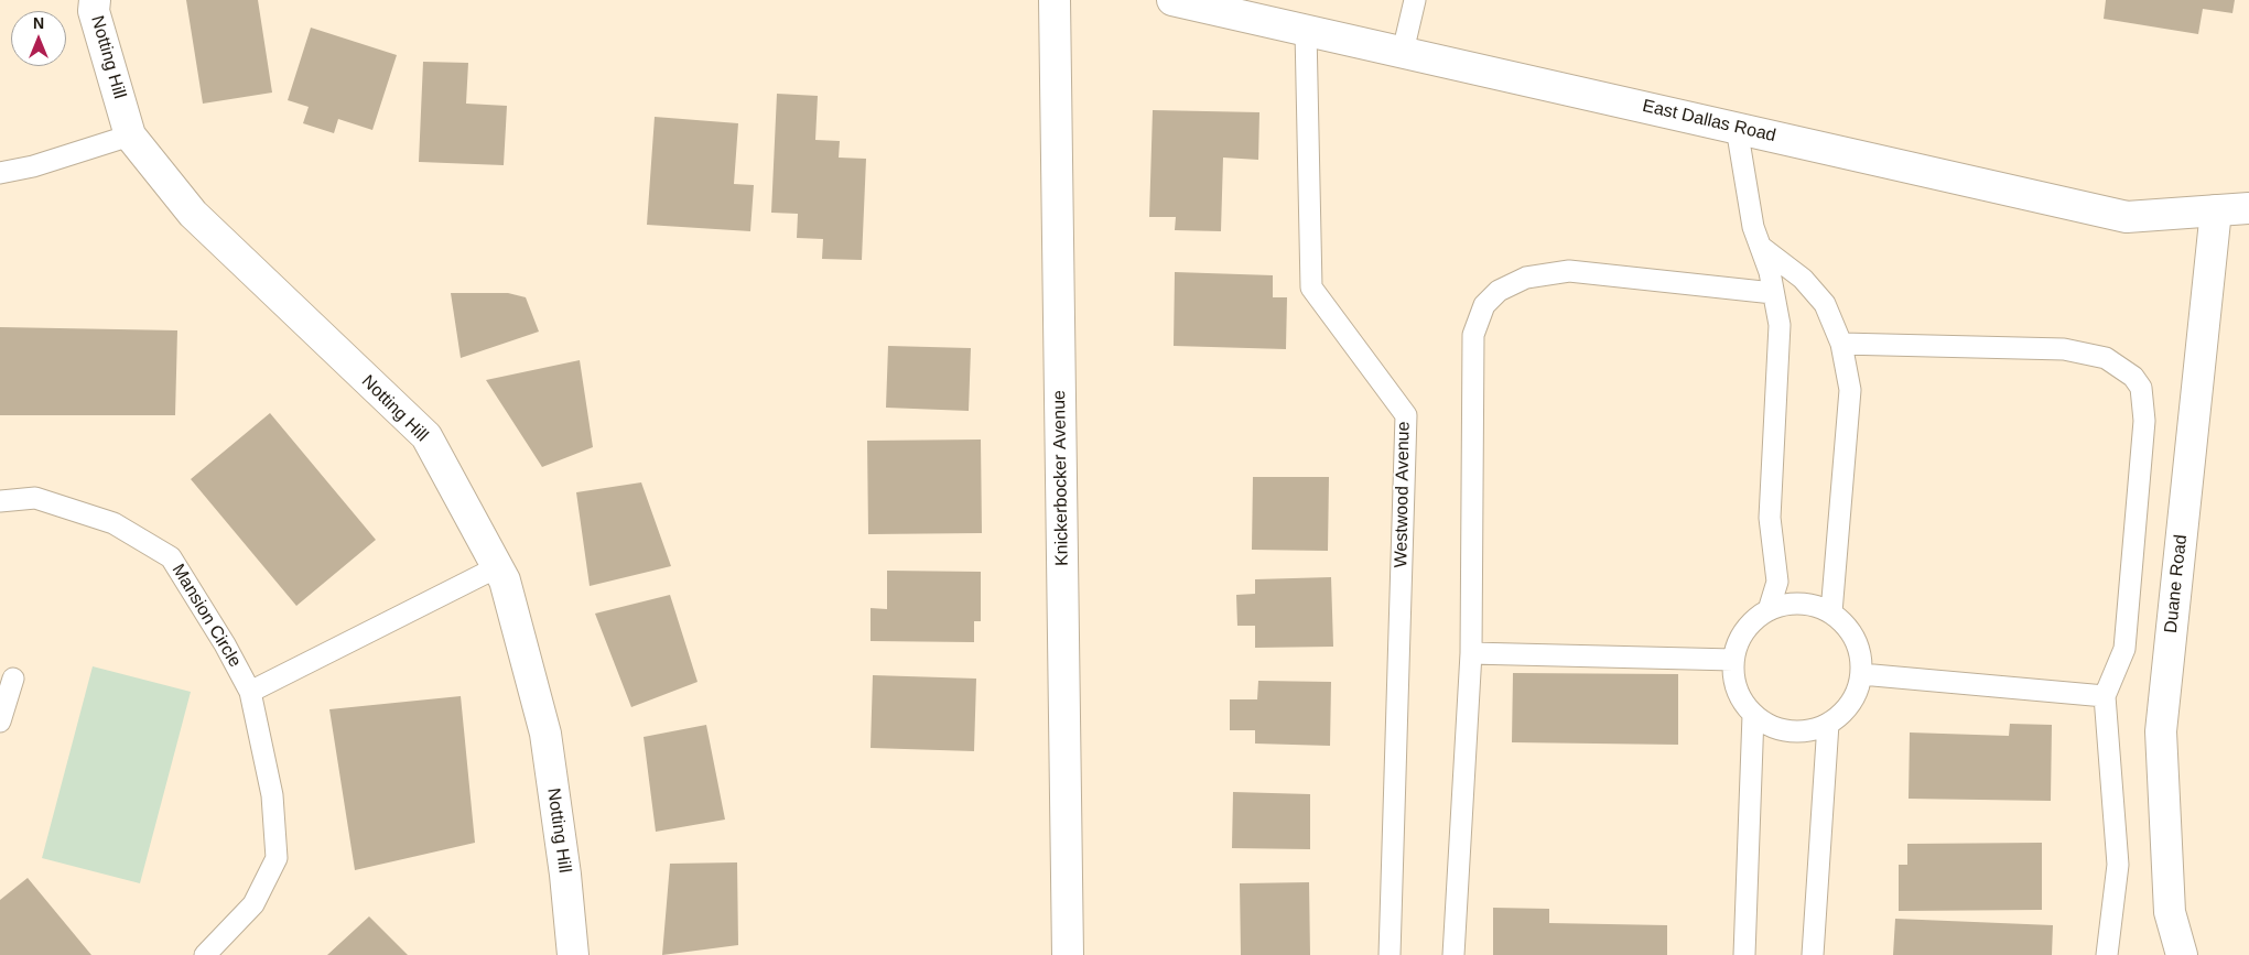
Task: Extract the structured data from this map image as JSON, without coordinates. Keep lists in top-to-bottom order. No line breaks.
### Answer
{"streets":{"street":["Notting Hill","East Dallas Road","Knickerbocker Avenue","Duane Road"],"lane":["Westwood Avenue","Mansion Circle"]},"crossings":[["East Dallas Road","Westwood Avenue"],["East Dallas Road","Duane Road"]],"north":"top"}
